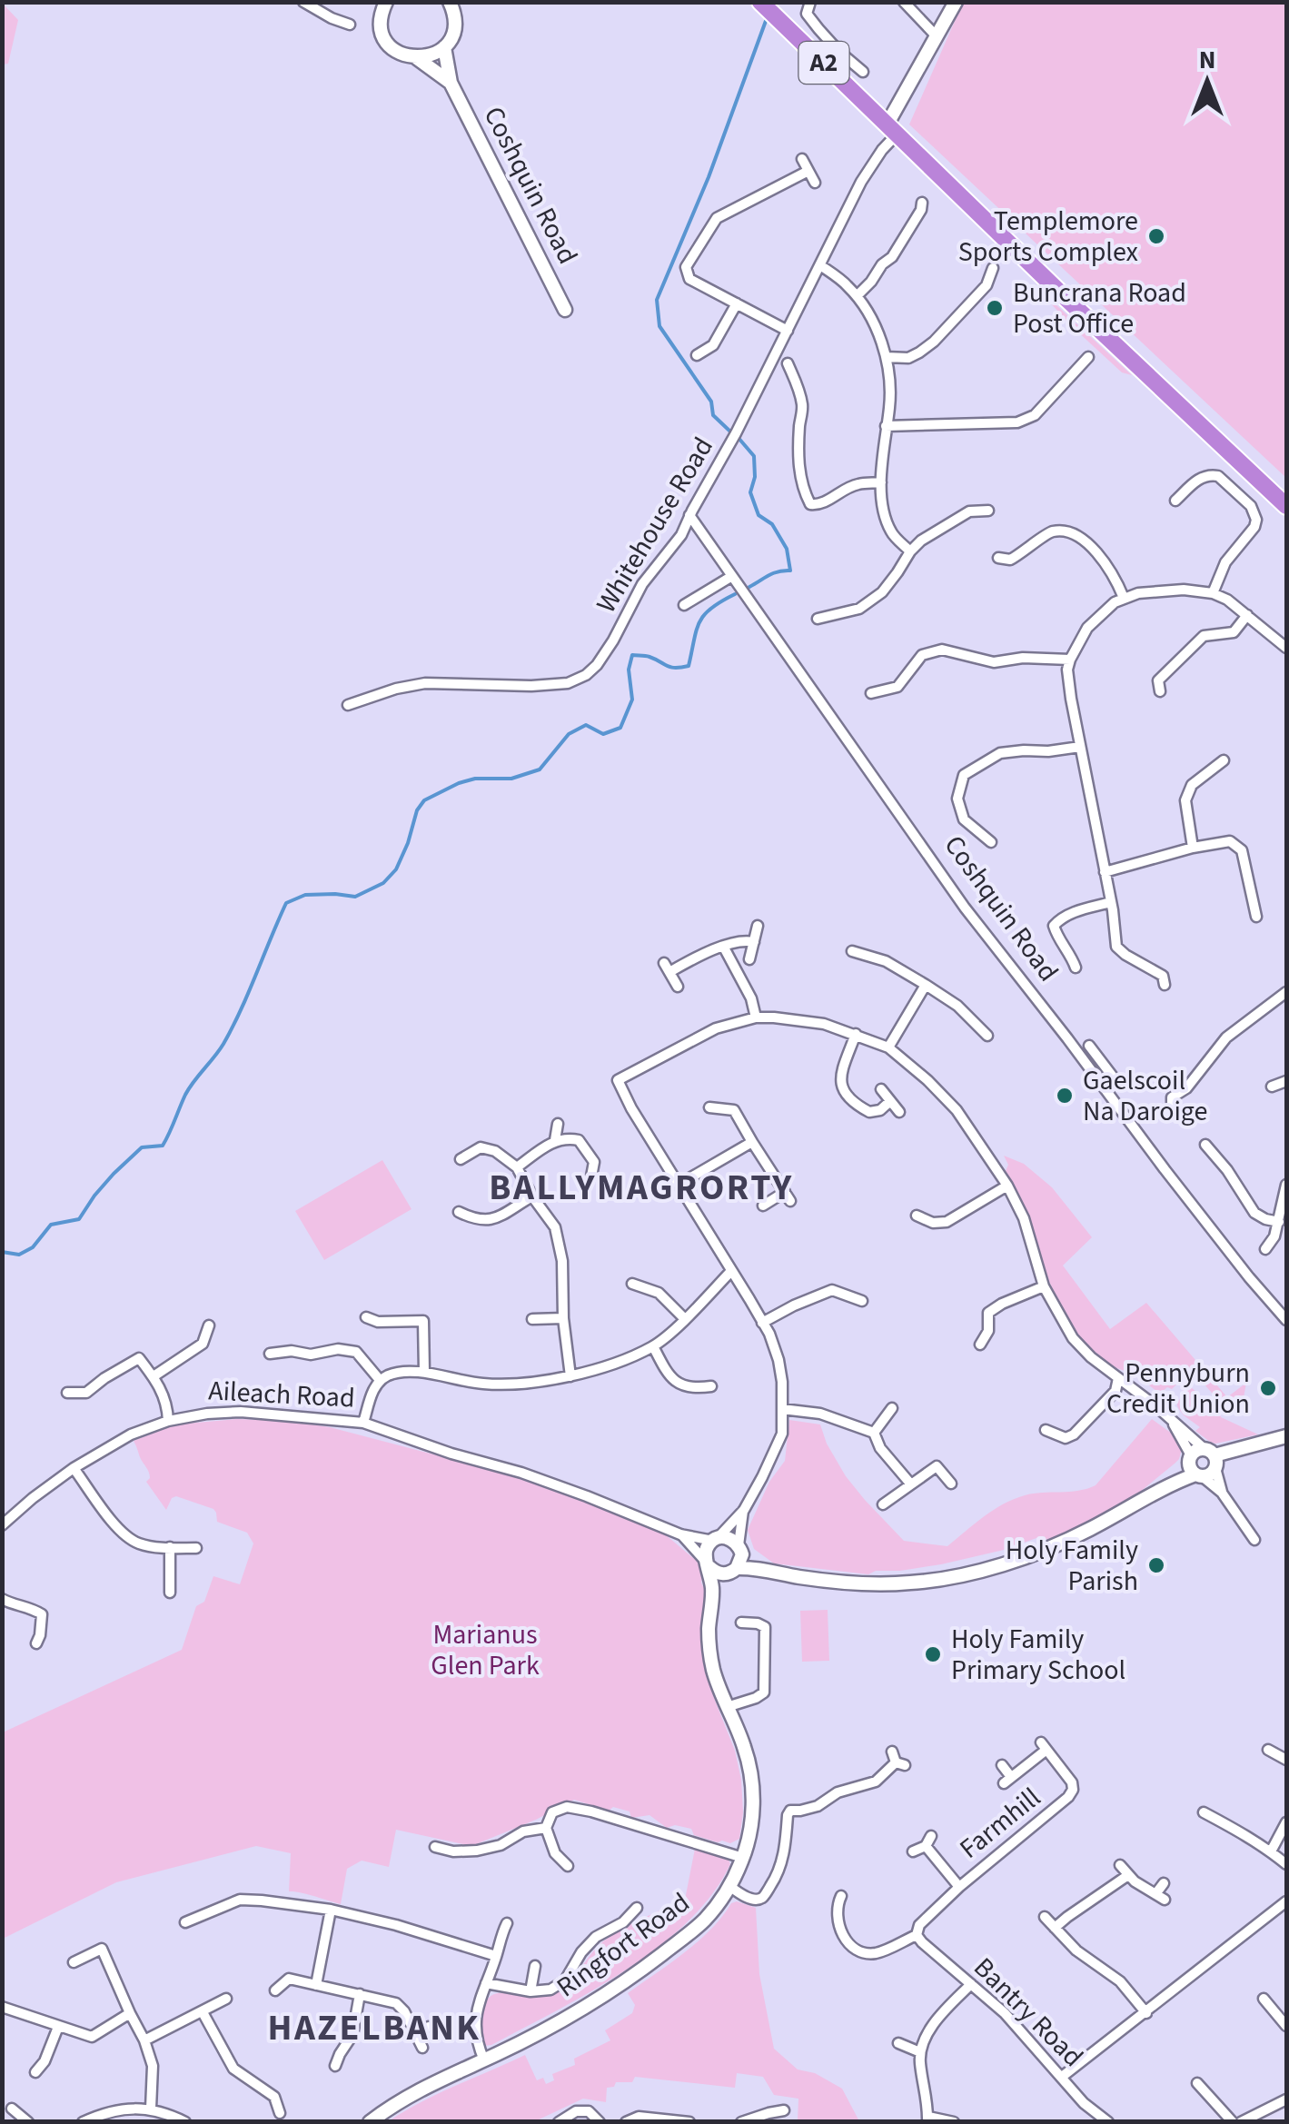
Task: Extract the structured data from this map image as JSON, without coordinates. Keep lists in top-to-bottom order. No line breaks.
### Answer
{"streets":{"highway":["A2"],"street":["Coshquin Road","Whitehouse Road","Aileach Road","Farmhill","Ringfort Road","Bantry Road"]},"crossings":[["A2","Whitehouse Road"],["Coshquin Road","Whitehouse Road"],["Aileach Road","Ringfort Road"],["Farmhill","Bantry Road"]],"districts":["BALLYMAGRORTY","HAZELBANK"],"parks":["Marianus Glen Park"],"places":["Templemore Sports Complex","Buncrana Road Post Office","Gaelscoil Na Daroige","Pennyburn Credit Union","Holy Family Parish","Holy Family Primary School"],"north":"top"}
